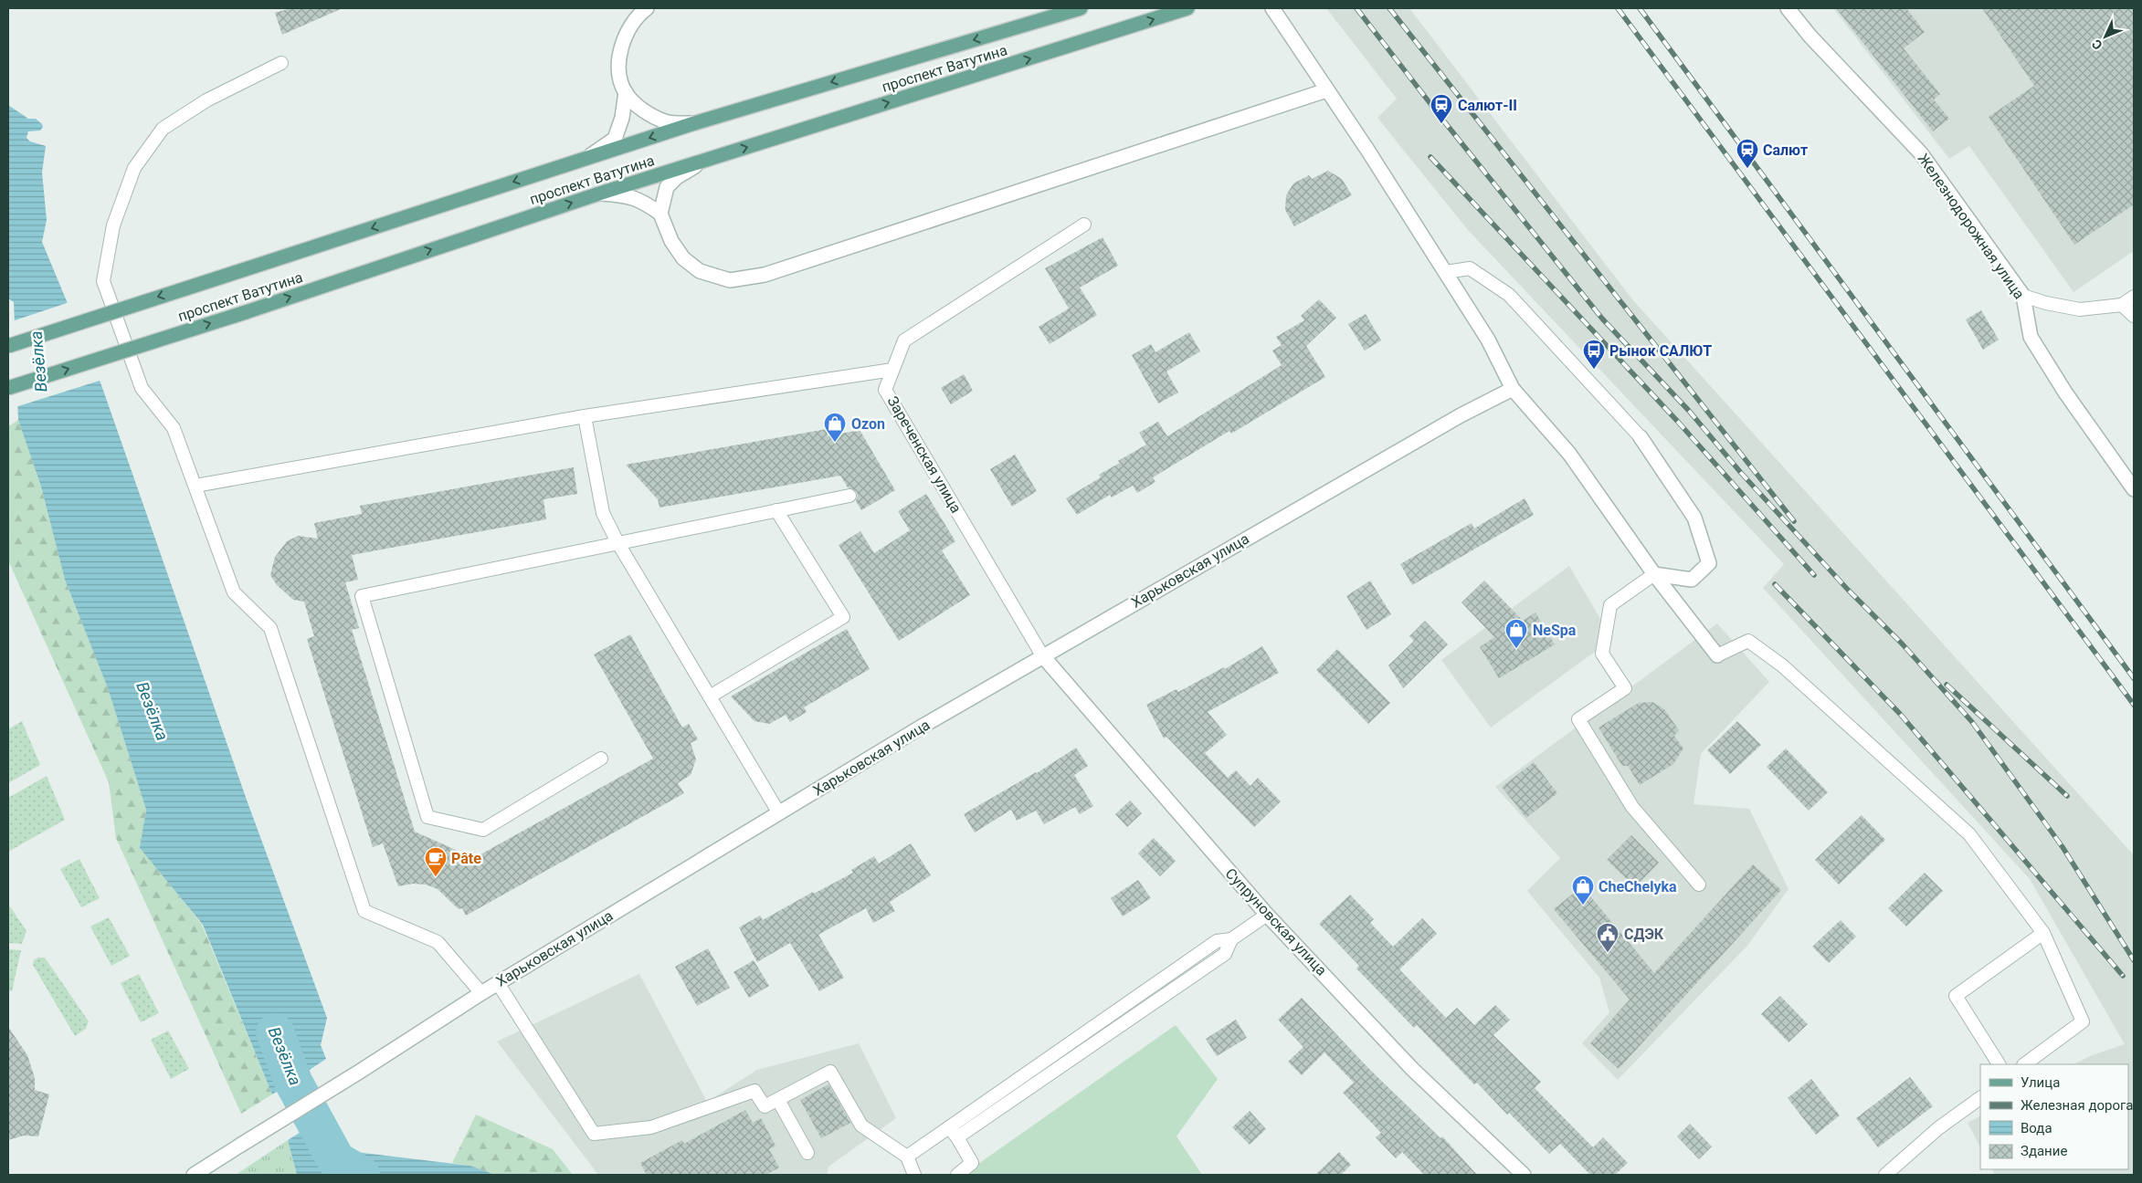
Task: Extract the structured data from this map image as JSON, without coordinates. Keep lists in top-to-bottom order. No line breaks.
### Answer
{"streets":{"main road":["проспект Ватутина"],"street":["Железнодорожная улица","Харьковская улица","Супруновская улица"],"lane":["Зареченская улица"]},"crossings":[["Зареченская улица","Харьковская улица"],["Зареченская улица","Супруновская улица"],["Харьковская улица","Супруновская улица"]],"water":["Везёлка"],"places":{"station":["Салют-II","Салют"],"bus stop":["Рынок САЛЮТ"],"shop":["Ozon","NeSpa","CheChelyka"],"cafe":["Pâte"],"public building":["СДЭК"]},"legend":["Улица","Железная дорога","Вода","Здание"],"north":"bottom left"}
